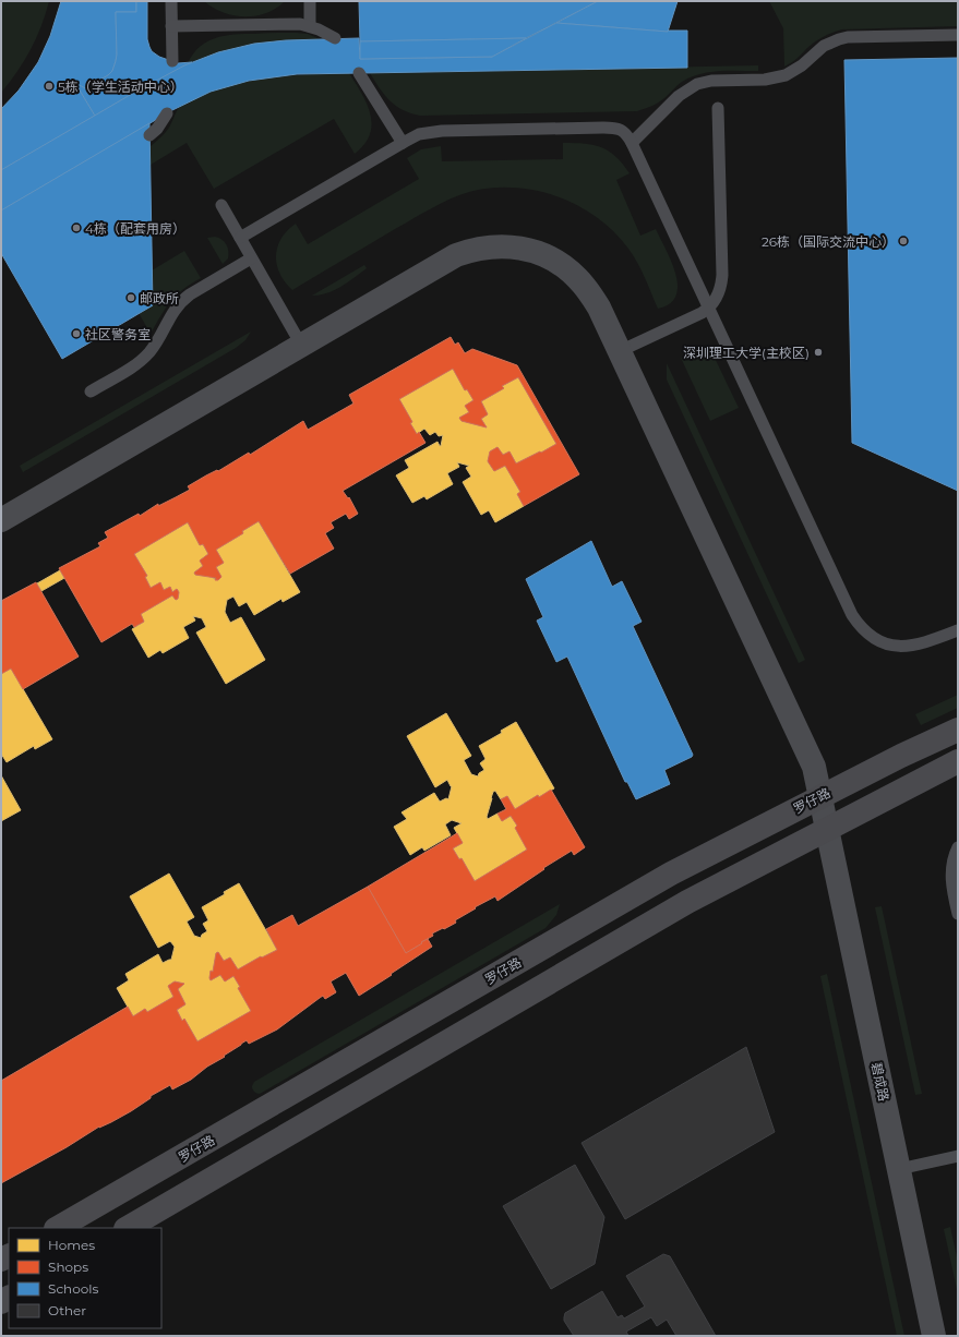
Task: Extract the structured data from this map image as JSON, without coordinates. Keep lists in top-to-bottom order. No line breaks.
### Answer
{"streets":{"main road":["罗仔路"],"street":["碧成路"]},"crossings":[["罗仔路","碧成路"]],"places":["5栋（学生活动中心）","4栋（配套用房）","26栋（国际交流中心）","邮政所","社区警务室","深圳理工大学(主校区)"],"legend":["Homes","Shops","Schools","Other"]}
